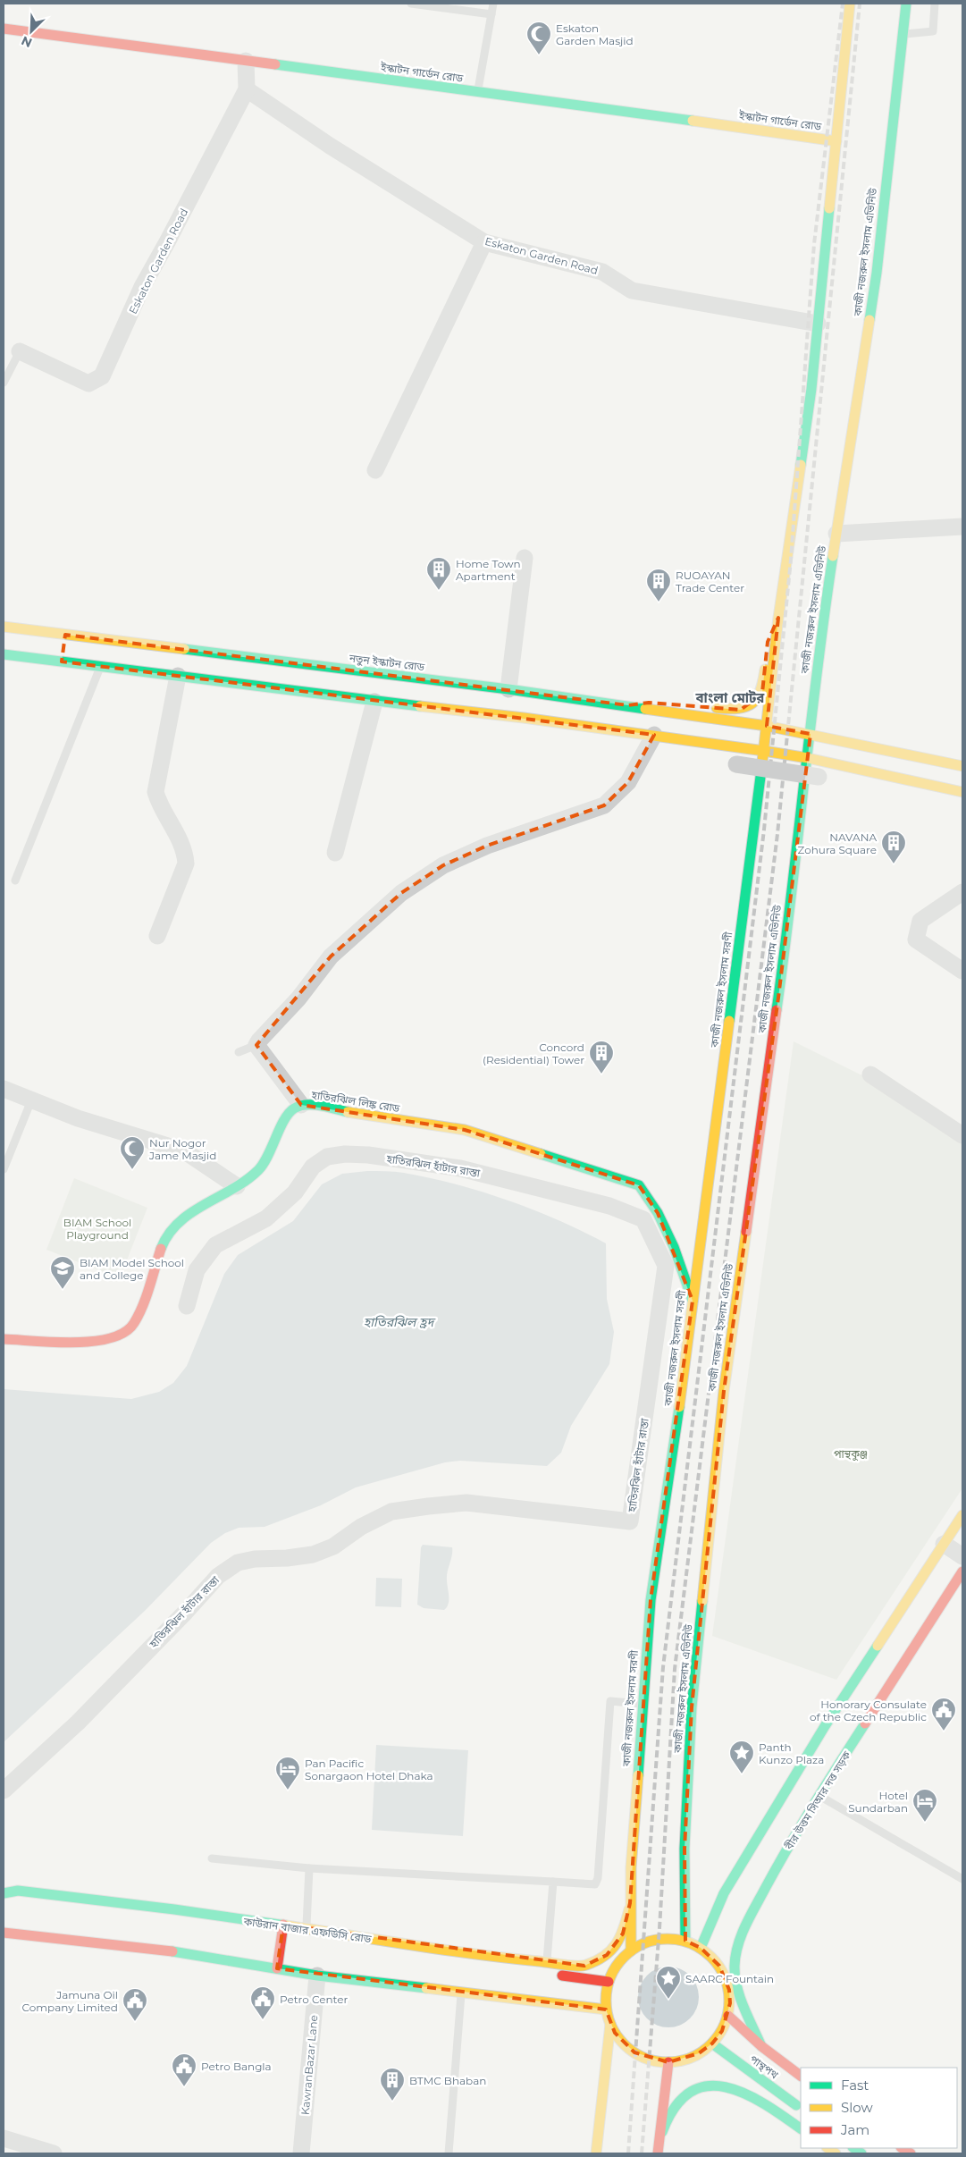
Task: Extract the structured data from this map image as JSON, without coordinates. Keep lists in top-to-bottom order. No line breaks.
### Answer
{"streets":{"main road":["ইস্কাটন গার্ডেন রোড","কাজী নজরুল ইসলাম এভিনিউ","নতুন ইস্কাটন রোড","কাজী নজরুল ইসলাম সরণী","হাতিরঝিল লিঙ্ক রোড","বীর উত্তম সিআর দত্ত সড়ক","পান্থপথ"],"street":["Eskaton Garden Road","হাতিরঝিল হাঁটার রাস্তা","KawranBazar Lane"]},"crossings":[["ইস্কাটন গার্ডেন রোড","Eskaton Garden Road"],["কাজী নজরুল ইসলাম এভিনিউ","নতুন ইস্কাটন রোড"],["কাজী নজরুল ইসলাম এভিনিউ","কাজী নজরুল ইসলাম সরণী"],["কাজী নজরুল ইসলাম এভিনিউ","পান্থপথ"],["নতুন ইস্কাটন রোড","কাজী নজরুল ইসলাম সরণী"],["কাজী নজরুল ইসলাম সরণী","হাতিরঝিল লিঙ্ক রোড"],["কাজী নজরুল ইসলাম সরণী","পান্থপথ"],["বীর উত্তম সিআর দত্ত সড়ক","পান্থপথ"]],"districts":["বাংলা মোটর"],"water":["হাতিরঝিল হ্রদ"],"parks":["BIAM School Playground","পান্থকুঞ্জ"],"places":{"mosque":["Eskaton Garden Masjid","Nur Nogor Jame Masjid"],"building":["Home Town Apartment","RUOAYAN Trade Center","NAVANA Zohura Square","Concord (Residential) Tower","BTMC Bhaban"],"school or university":["BIAM Model School and College"],"public building":["Honorary Consulate of the Czech Republic","Petro Center","Jamuna Oil Company Limited","Petro Bangla"],"place":["Panth Kunzo Plaza","SAARC Fountain"],"hotel":["Pan Pacific Sonargaon Hotel Dhaka","Hotel Sundarban"]},"legend":["Fast","Slow","Jam"],"north":"bottom left"}
